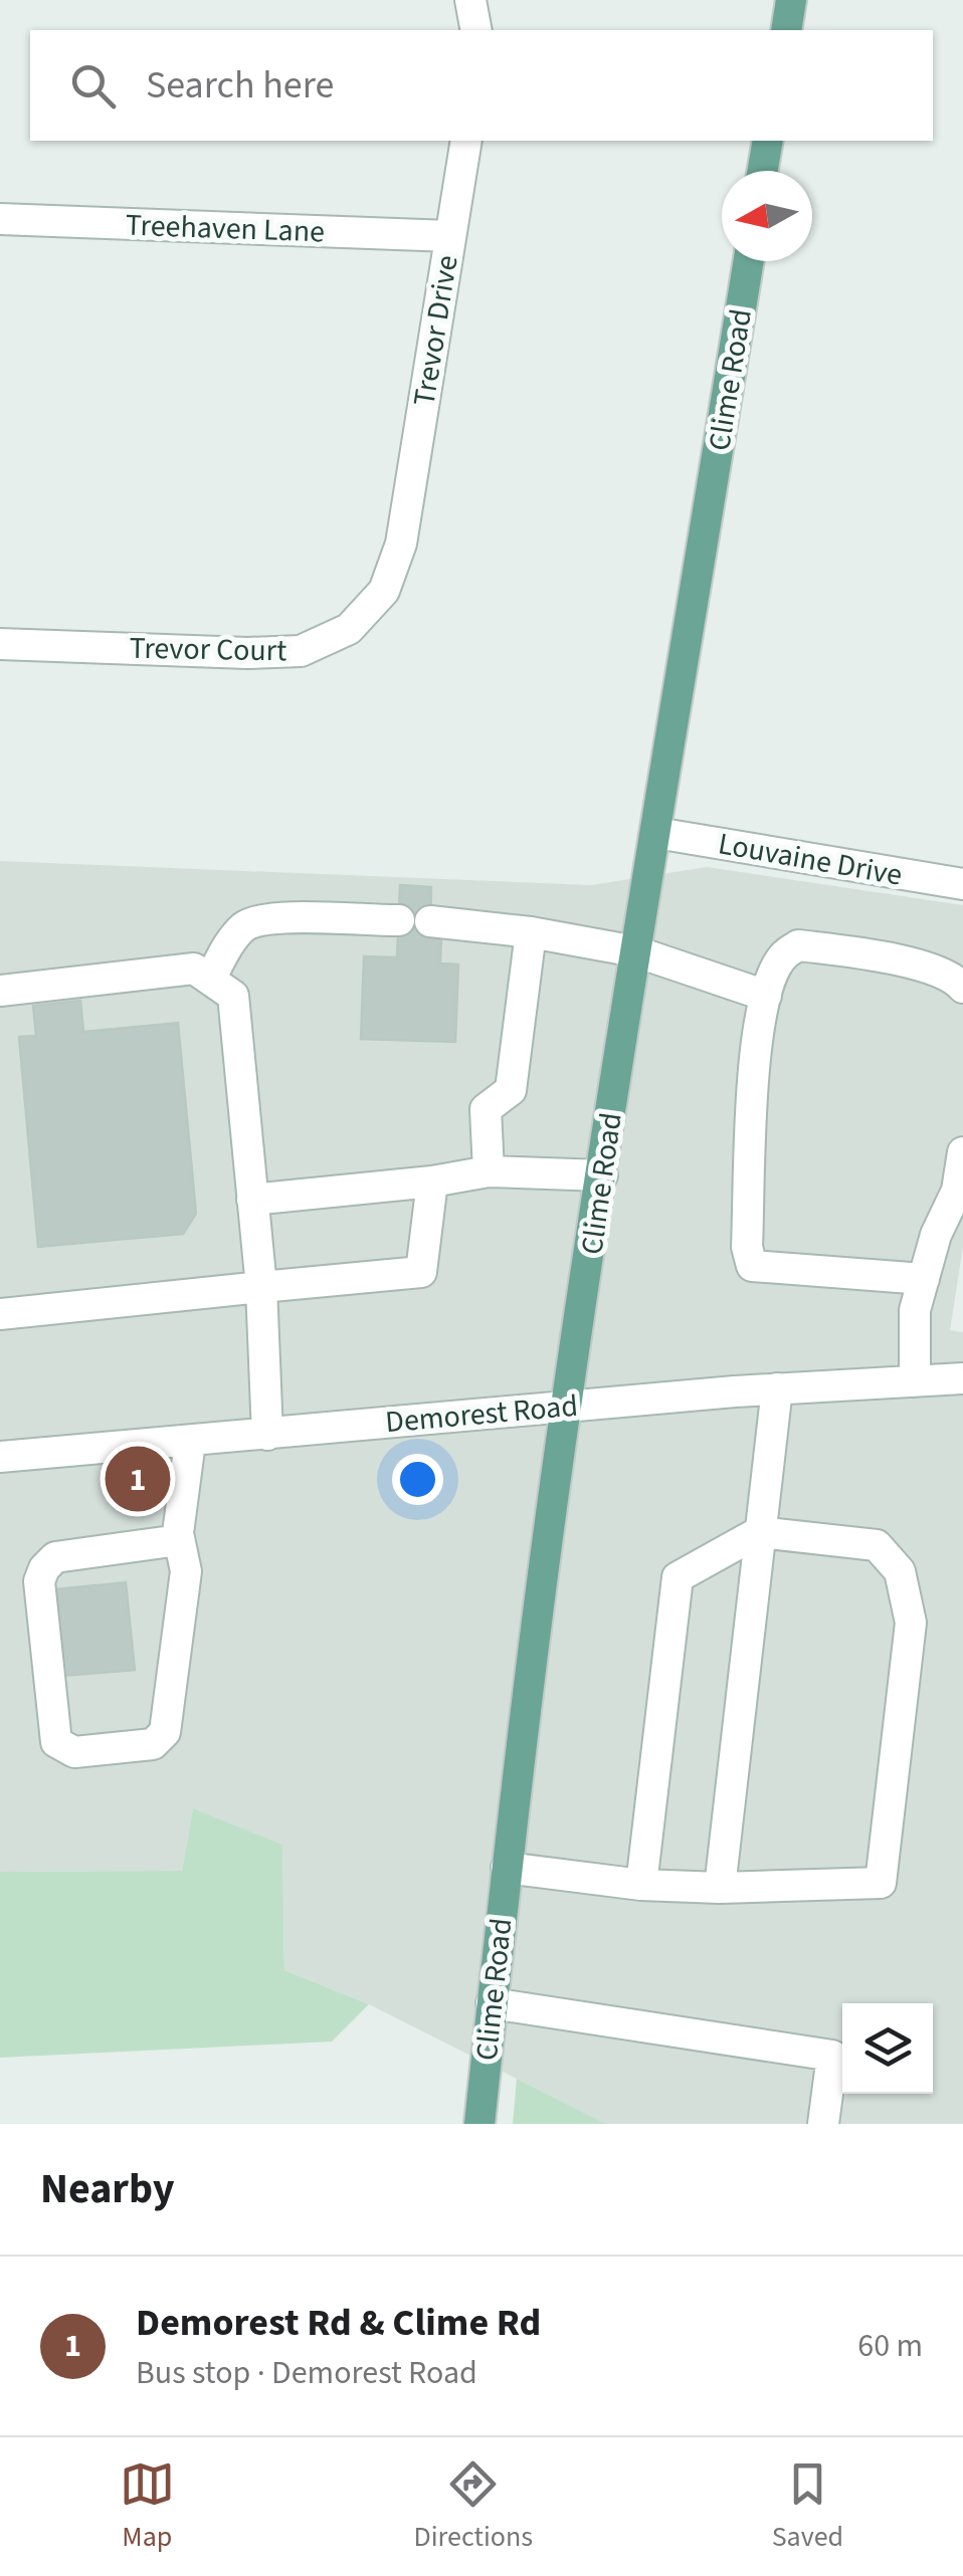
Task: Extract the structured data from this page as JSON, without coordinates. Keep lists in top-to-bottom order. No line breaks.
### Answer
{"streets":{"main road":["Clime Road"],"street":["Treehaven Lane","Trevor Drive","Trevor Court","Louvaine Drive","Demorest Road"]},"crossings":[["Treehaven Lane","Trevor Drive"],["Trevor Drive","Trevor Court"],["Clime Road","Louvaine Drive"],["Clime Road","Demorest Road"]],"north":"left","page":{"search":"Search here","pins":"1","heading":"Nearby","list":[{"mark":"1","name":"Demorest Rd & Clime Rd","note":"Bus stop · Demorest Road","value":"60 m"}],"nav":["Map","Directions","Saved"]}}
